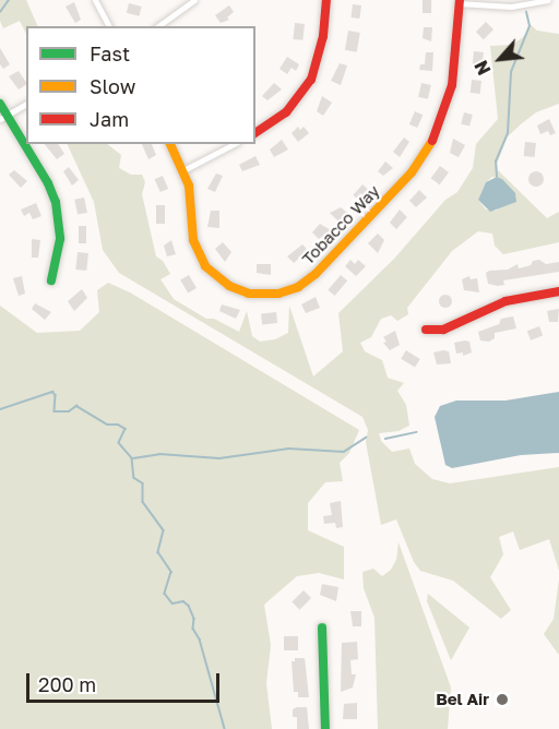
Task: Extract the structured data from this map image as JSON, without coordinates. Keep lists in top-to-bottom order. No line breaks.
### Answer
{"streets":{"street":["Tobacco Way"]},"places":["Bel Air"],"legend":["Fast","Slow","Jam"],"scale_bar":"200 m","north":"bottom left"}
